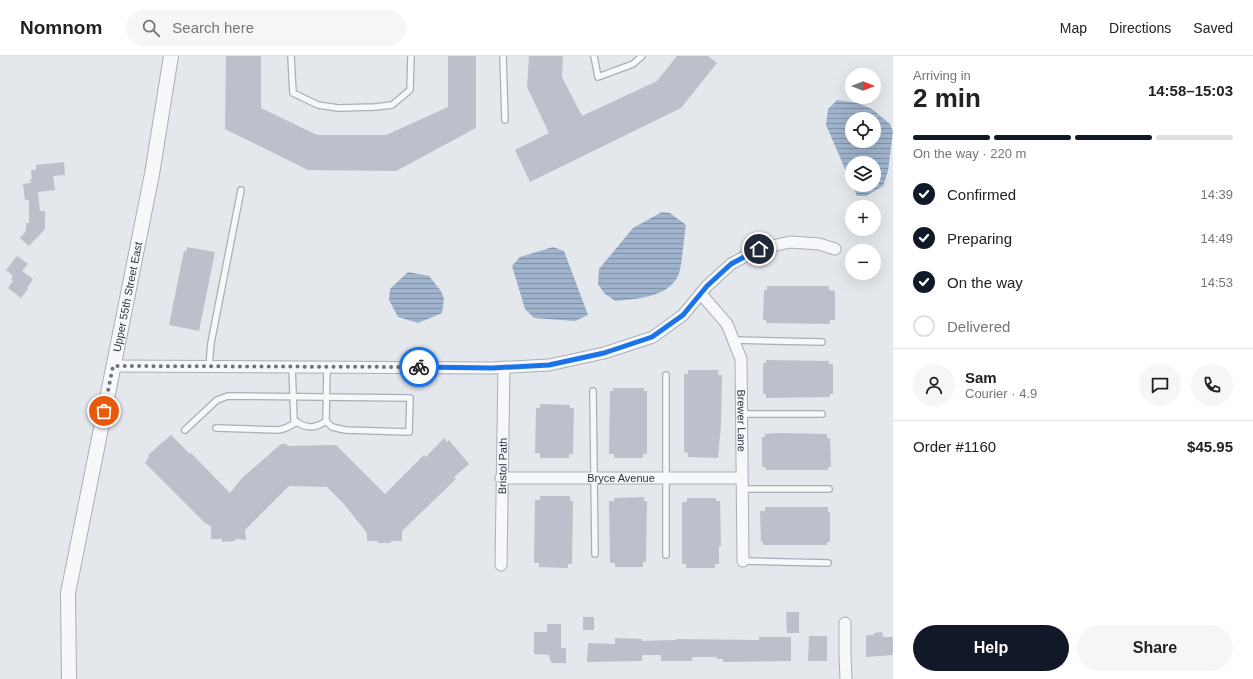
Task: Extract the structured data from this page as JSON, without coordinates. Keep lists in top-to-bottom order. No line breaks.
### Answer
{"streets":{"street":["Upper 55th Street East","Brewer Lane","Bristol Path","Bryce Avenue"]},"crossings":[["Brewer Lane","Bryce Avenue"],["Bristol Path","Bryce Avenue"]],"north":"right","page":{"header":"Nomnom","search":"Search here","nav":["Map","Directions","Saved"],"heading":["2 min","Arriving in","14:58–15:03"],"panel":["Sam","Courier · 4.9","Order #1160","$45.95"],"map_buttons":["+","−"],"bar":"On the way · 220 m","list":[["Confirmed","14:39"],["Preparing","14:49"],["On the way","14:53"],"Delivered"],"buttons":["Help","Share"]}}
